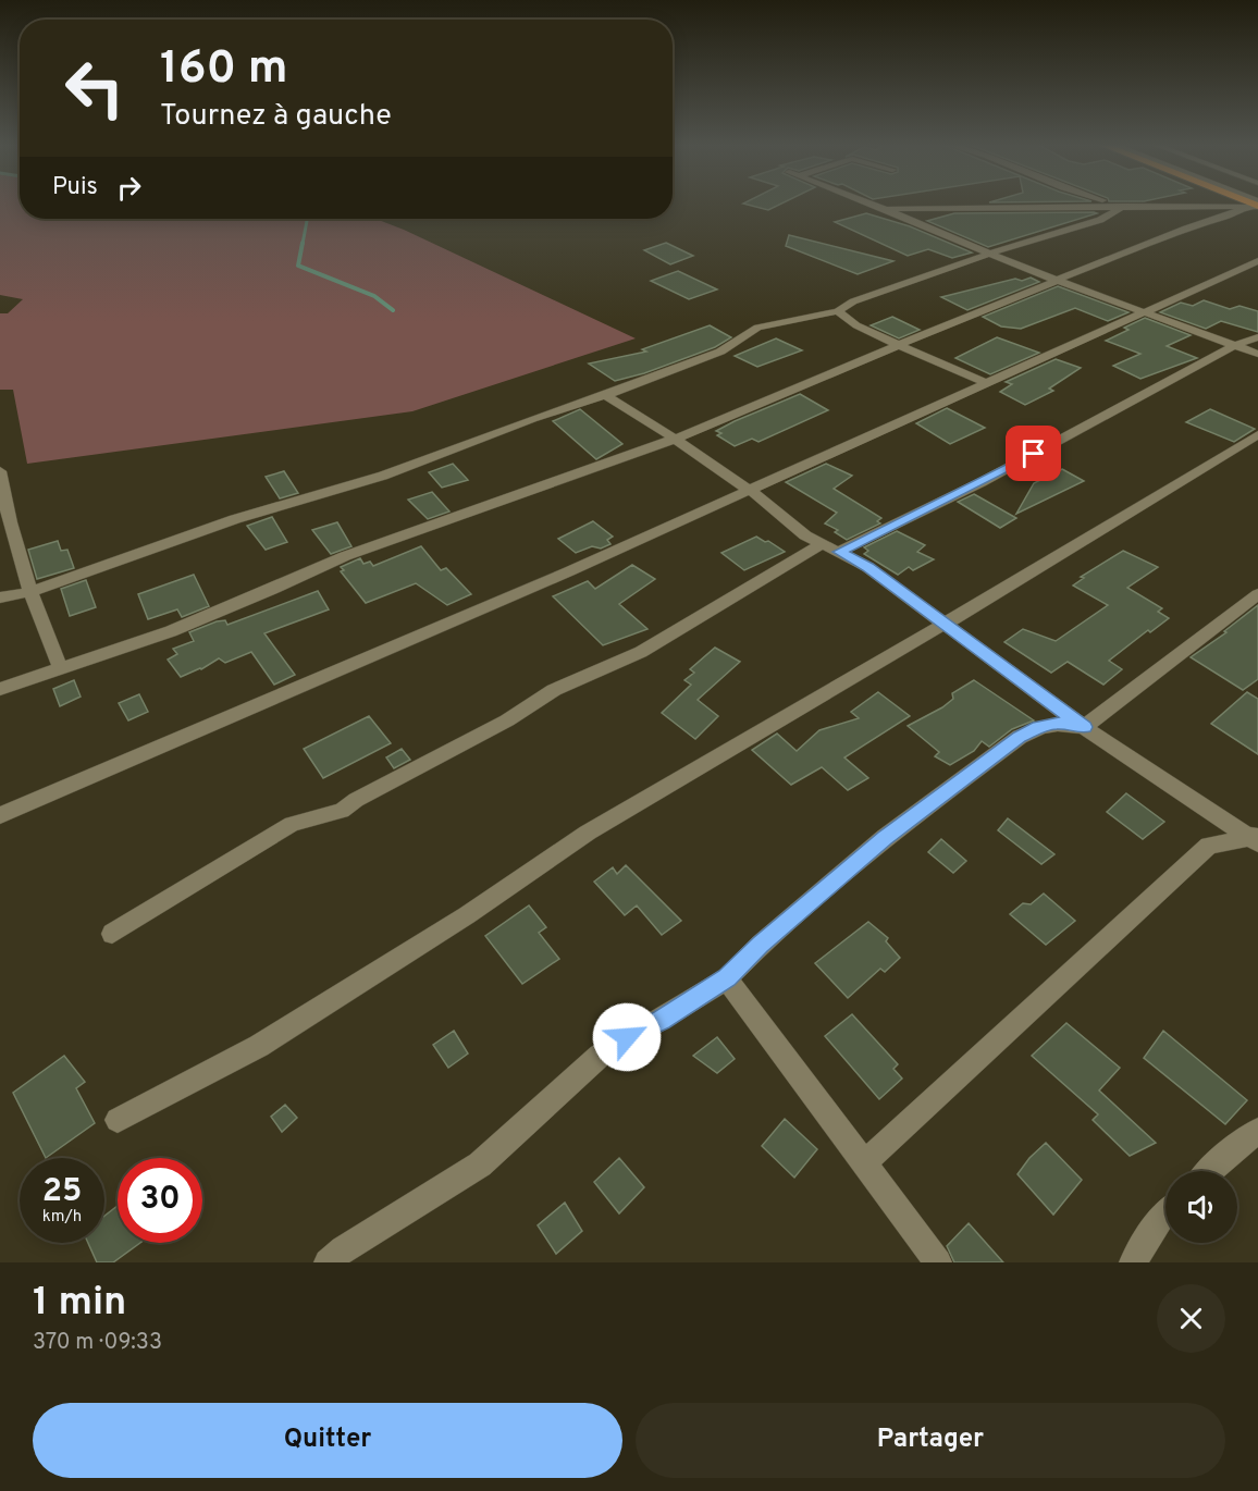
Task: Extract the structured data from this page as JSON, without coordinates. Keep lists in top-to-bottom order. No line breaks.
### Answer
{"page":{"turn":["160 m","Tournez à gauche"],"then":"Puis","speed":"25 km/h","limit":"30","heading":["1 min","370 m · 09:33"],"buttons":["Quitter","Partager"]}}
